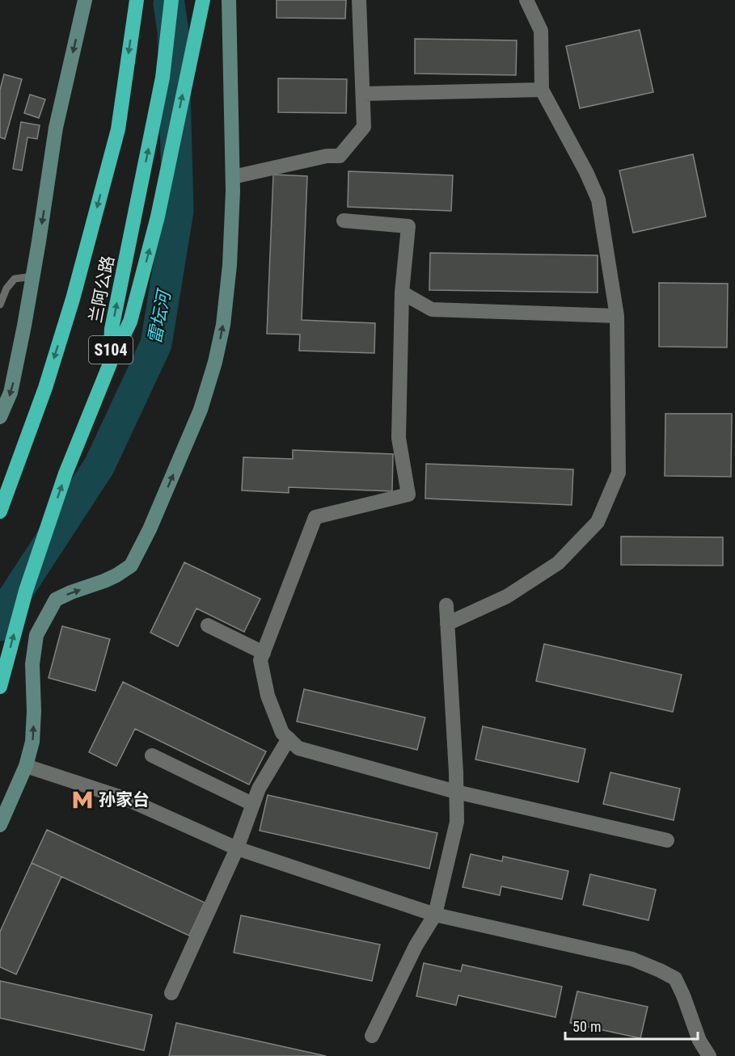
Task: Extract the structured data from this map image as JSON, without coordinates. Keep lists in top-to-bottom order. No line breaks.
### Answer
{"streets":{"highway":["兰阿公路","S104"]},"water":["雷坛河"],"places":{"metro station":["孙家台"]},"scale_bar":"50 m"}
